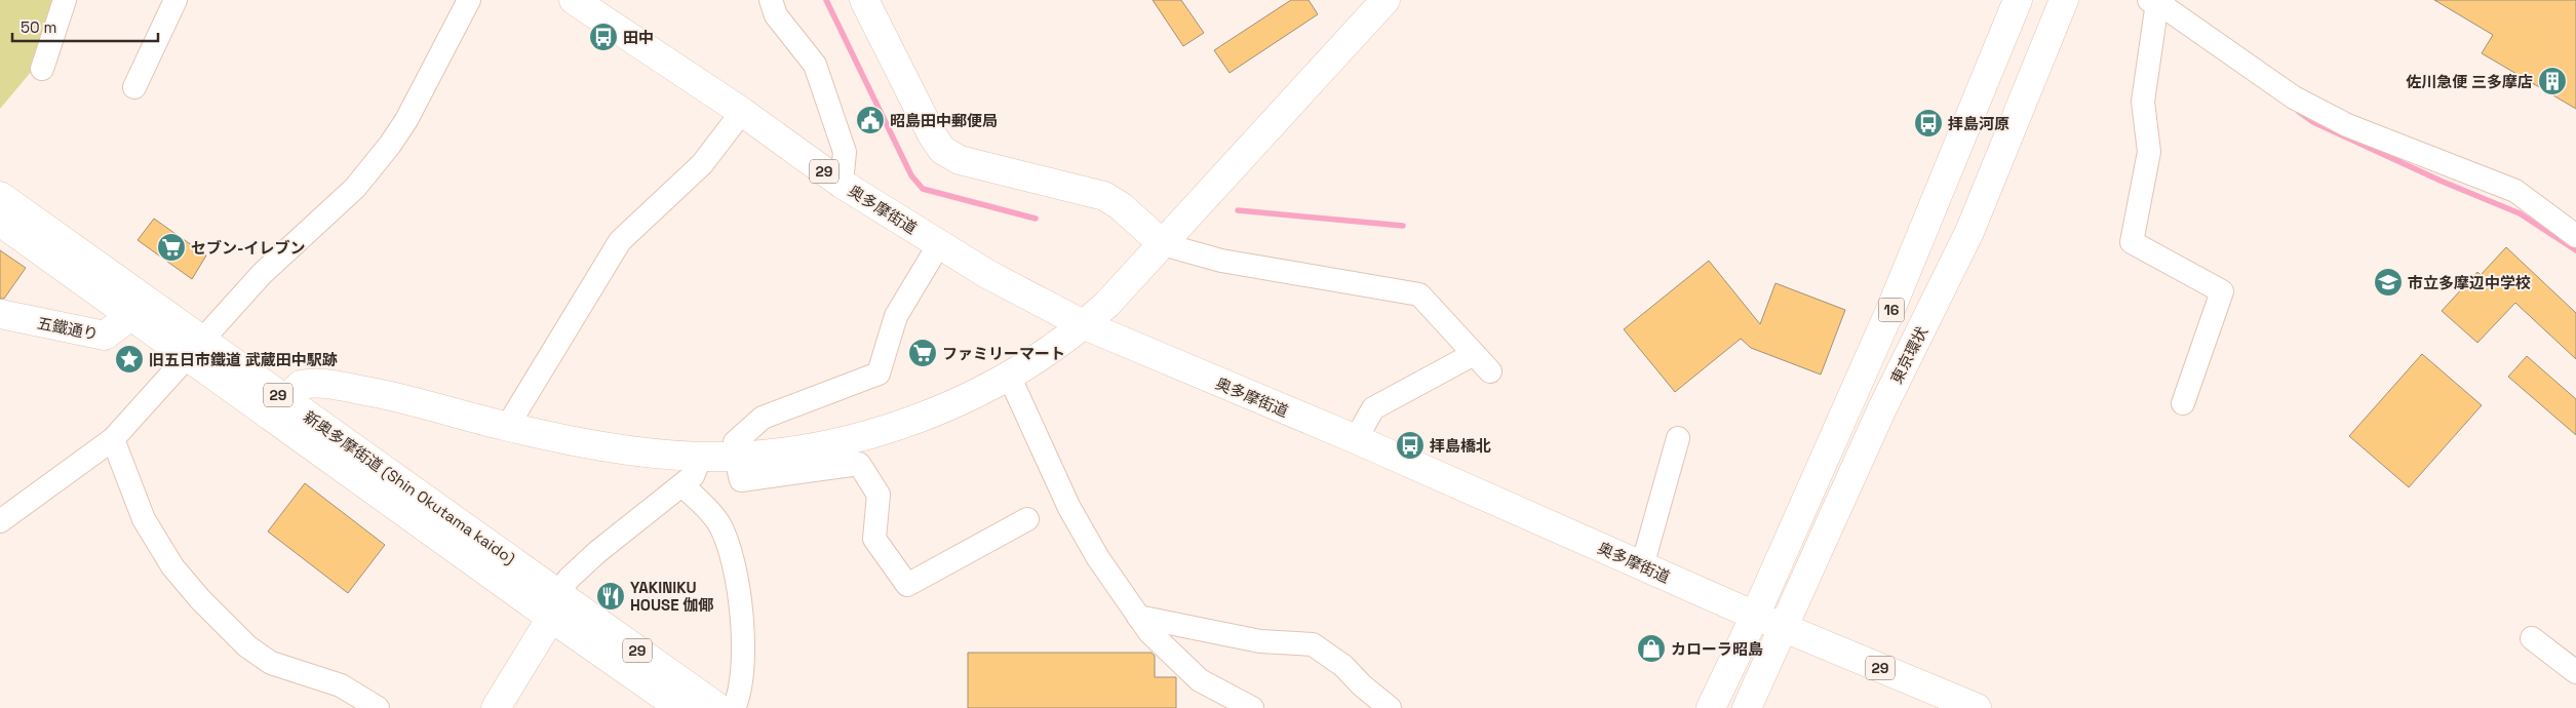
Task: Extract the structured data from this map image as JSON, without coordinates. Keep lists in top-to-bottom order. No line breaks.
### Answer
{"streets":{"main road":["29","奥多摩街道","16","五鐵通り","東京環状","新奥多摩街道 (Shin Okutama kaido)"]},"crossings":[["29","新奥多摩街道 (Shin Okutama kaido)"],["奥多摩街道","16"],["奥多摩街道","東京環状"],["五鐵通り","新奥多摩街道 (Shin Okutama kaido)"]],"places":{"bus stop":["田中","拝島河原","拝島橋北"],"building":["佐川急便 三多摩店"],"public building":["昭島田中郵便局"],"supermarket":["セブン-イレブン","ファミリーマート"],"school or university":["市立多摩辺中学校"],"place":["旧五日市鐵道 武蔵田中駅跡"],"restaurant":["YAKINIKU HOUSE 伽倻"],"shop":["カローラ昭島"]},"scale_bar":"50 m"}
